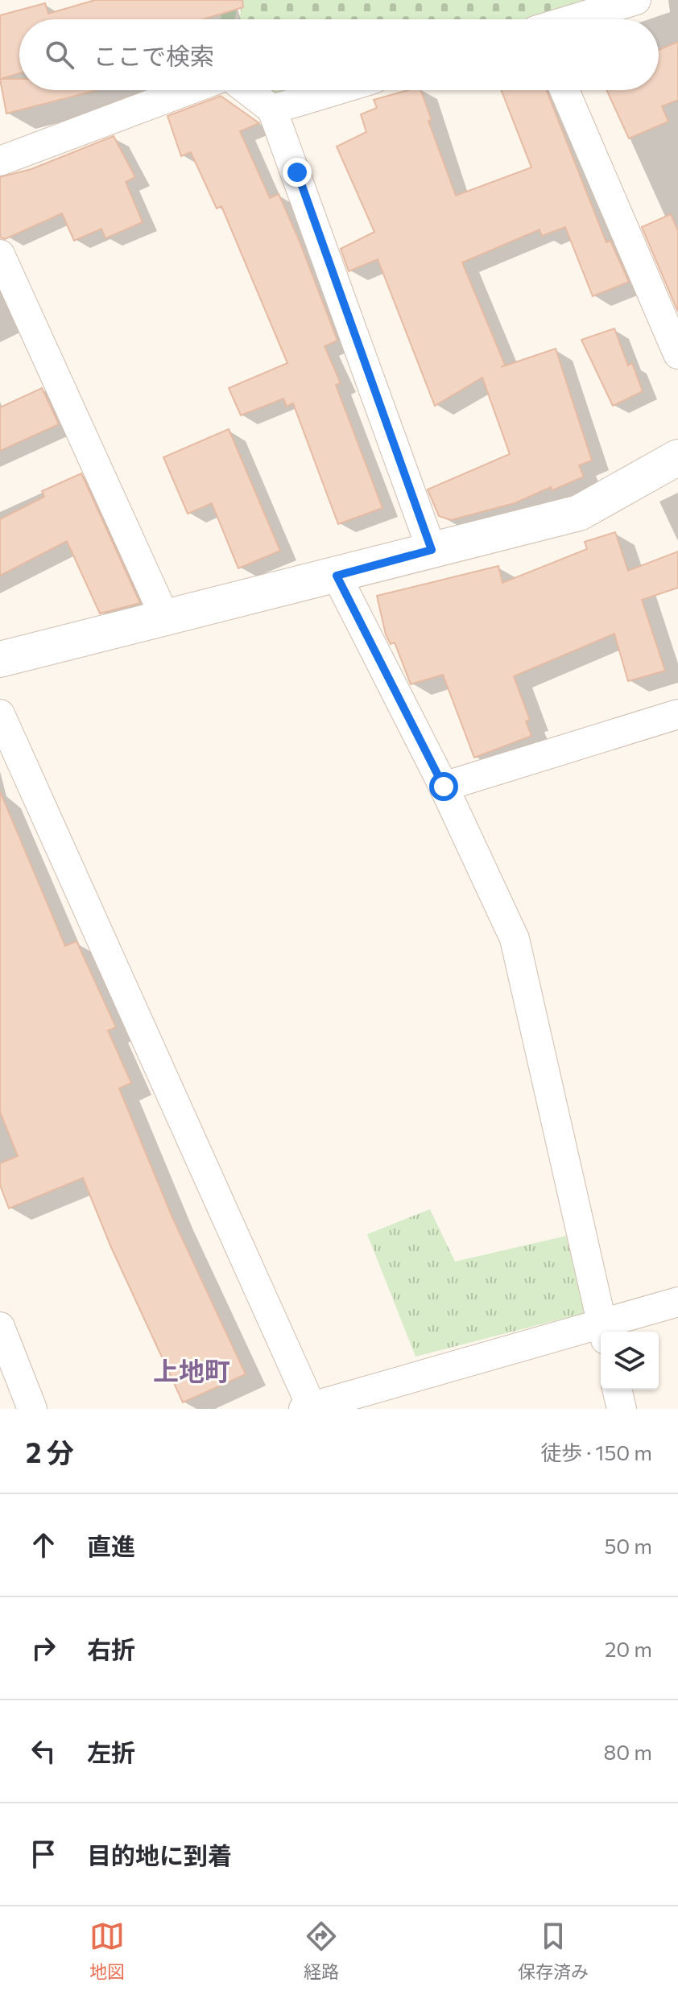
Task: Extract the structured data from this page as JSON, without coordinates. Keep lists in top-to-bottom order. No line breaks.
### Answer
{"districts":["上地町"],"page":{"search":"ここで検索","heading":["2 分","徒歩 · 150 m"],"list":[["直進","50 m"],["右折","20 m"],["左折","80 m"],"目的地に到着"],"nav":["地図","経路","保存済み"]}}
